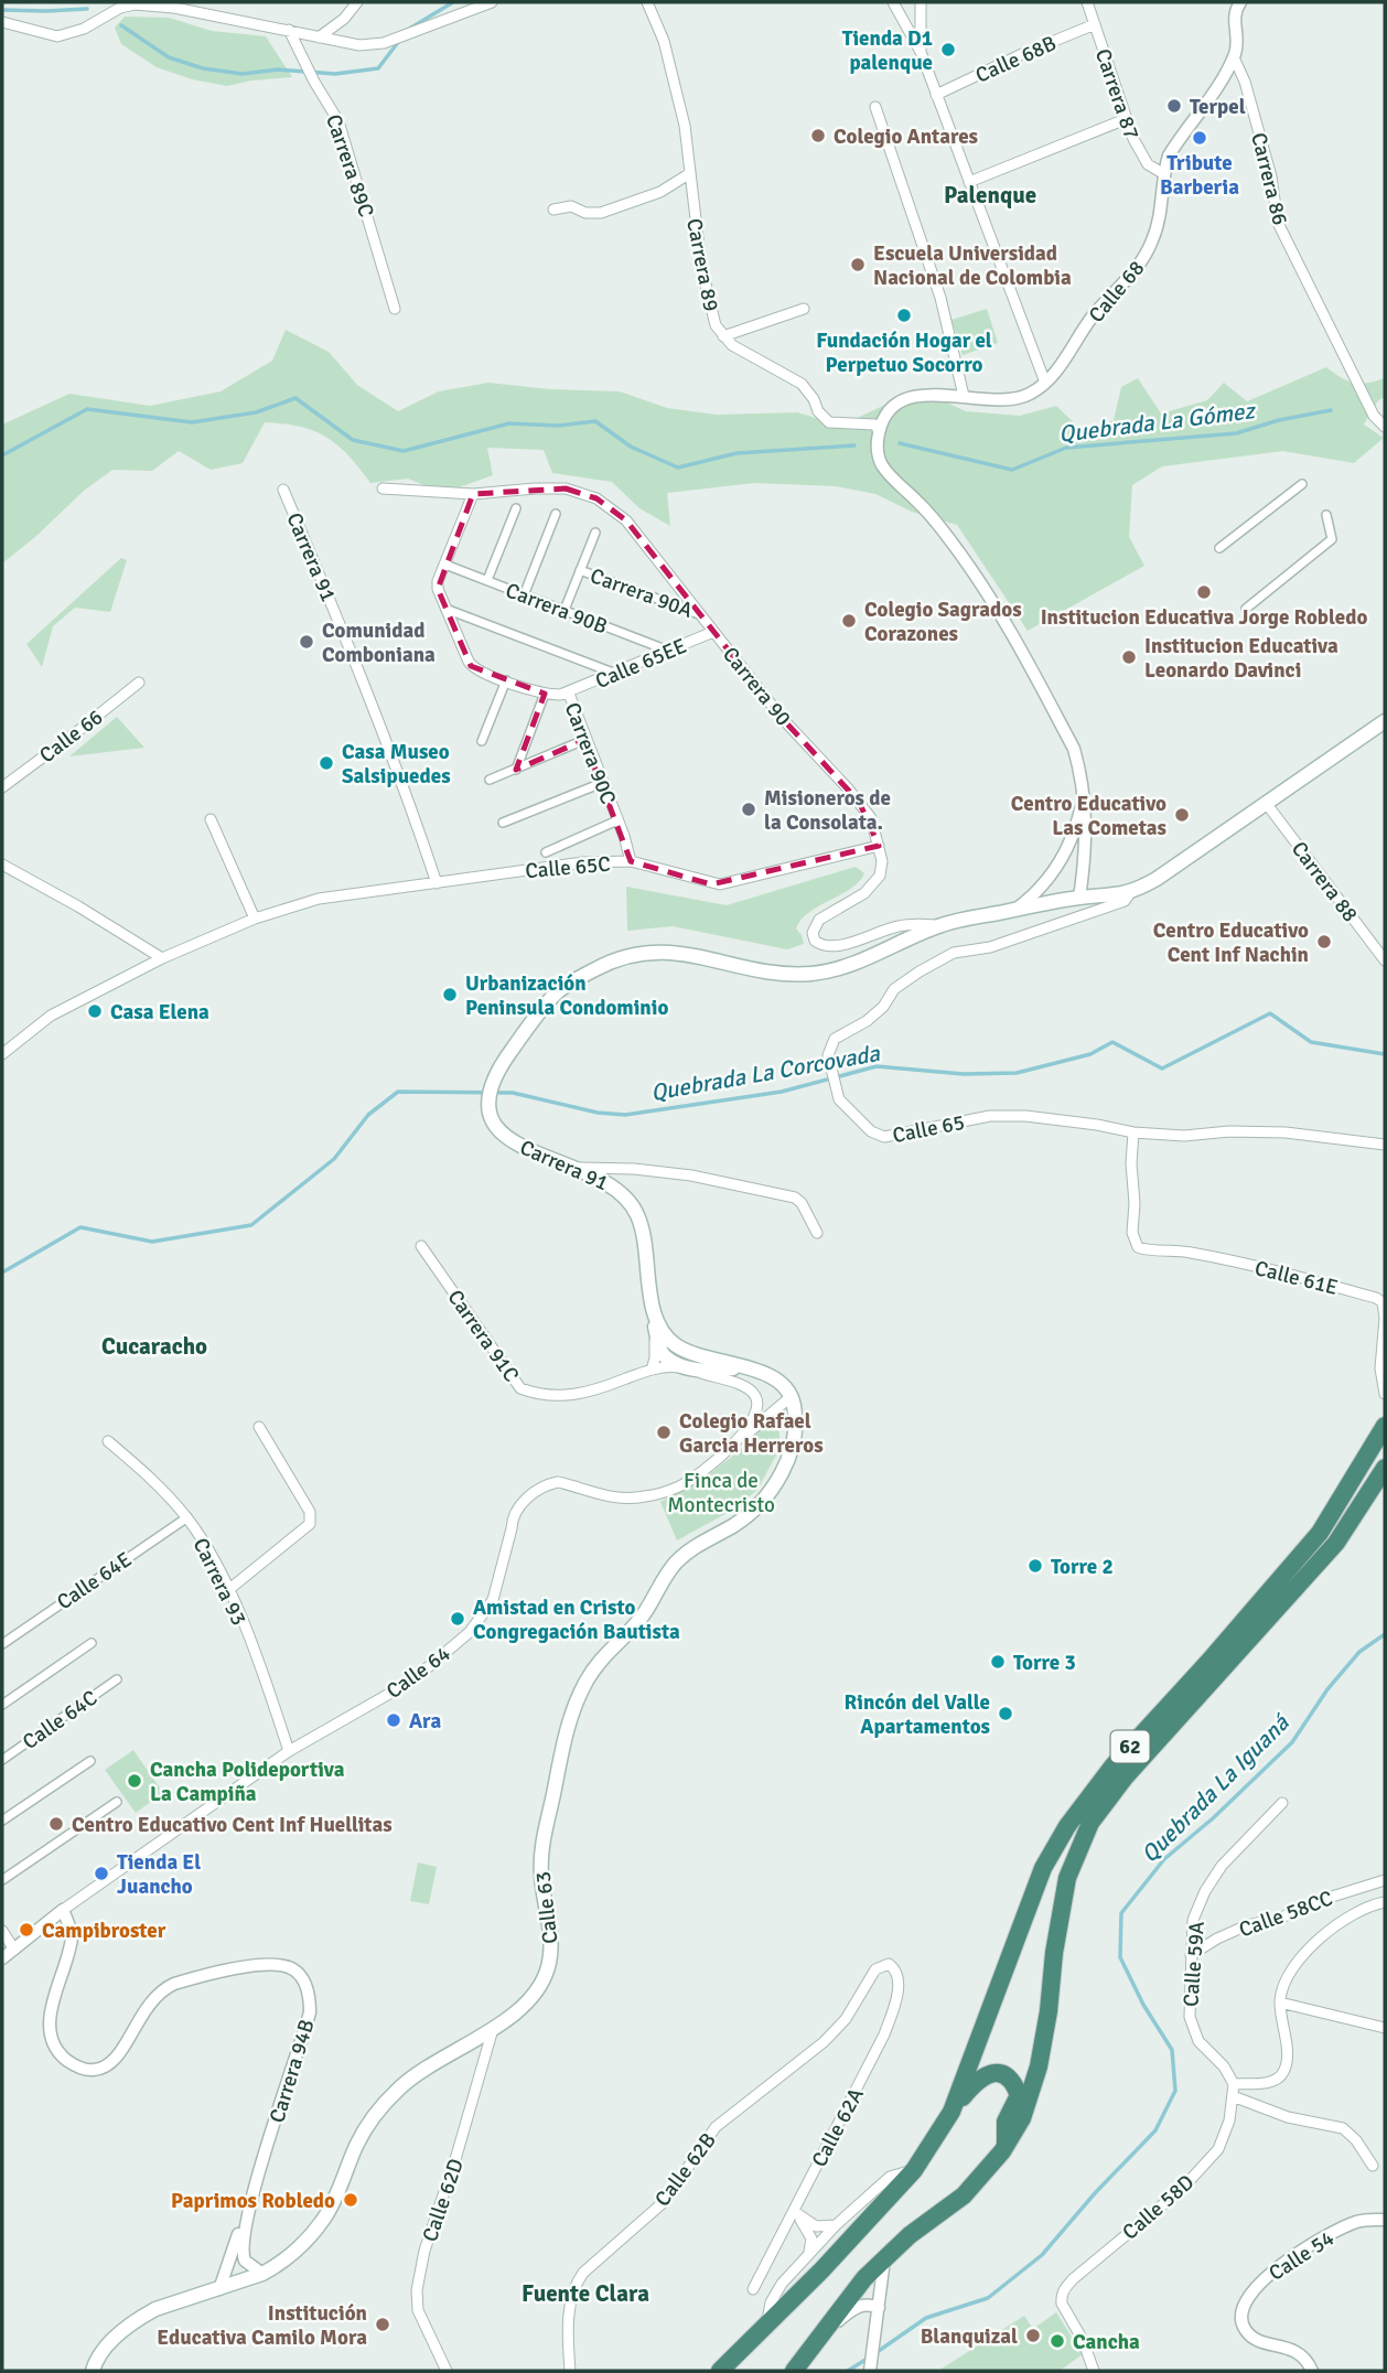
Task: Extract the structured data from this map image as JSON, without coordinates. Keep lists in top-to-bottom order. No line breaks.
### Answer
{"streets":{"highway":["62"],"main road":["Carrera 91","Calle 65","Calle 63"],"street":["Calle 68B","Carrera 87","Carrera 89C","Carrera 86","Carrera 89","Calle 68","Carrera 90A","Carrera 90B","Calle 65EE","Carrera 90","Calle 66","Carrera 90C","Calle 65C","Carrera 88","Calle 61E","Carrera 91C","Calle 64E","Carrera 93","Calle 64","Calle 64C","Calle 58CC","Calle 59A","Carrera 94B","Calle 62A","Calle 62B","Calle 62D","Calle 58D","Calle 54"]},"crossings":[["Calle 68B","Carrera 87"],["Carrera 87","Calle 68"],["Carrera 86","Calle 68"],["Carrera 89","Calle 68"],["Carrera 91","Calle 65C"],["Carrera 91","Calle 65"],["Carrera 91","Calle 63"],["Carrera 90A","Carrera 90"],["Carrera 90B","Calle 65EE"],["Carrera 90B","Carrera 90C"],["Calle 65EE","Carrera 90"],["Calle 65EE","Carrera 90C"],["Carrera 90","Calle 65C"],["Carrera 90","Calle 65"],["Carrera 90C","Calle 65C"],["Carrera 88","Calle 65"],["Calle 65","Calle 61E"],["Calle 64E","Carrera 93"],["Carrera 93","Calle 64"],["Calle 64","Carrera 94B"],["Calle 63","Carrera 94B"],["Calle 63","Calle 62D"],["Calle 58CC","Calle 59A"],["Calle 62A","Calle 62B"]],"districts":["Palenque","Cucaracho","Fuente Clara"],"water":["Quebrada La Gómez","Quebrada La Corcovada","Quebrada La Iguaná"],"parks":["Finca de Montecristo"],"places":["Tienda D1 palenque","Terpel","Colegio Antares","Tribute Barberia","Escuela Universidad Nacional de Colombia","Fundación Hogar el Perpetuo Socorro","Institucion Educativa Jorge Robledo","Colegio Sagrados Corazones","Comunidad Comboniana","Institucion Educativa Leonardo Davinci","Casa Museo Salsipuedes","Misioneros de la Consolata.","Centro Educativo Las Cometas","Centro Educativo Cent Inf Nachin","Urbanización Peninsula Condominio","Casa Elena","Colegio Rafael Garcia Herreros","Torre 2","Amistad en Cristo Congregación Bautista","Torre 3","Rincón del Valle Apartamentos","Ara","Cancha Polideportiva La Campiña","Centro Educativo Cent Inf Huellitas","Tienda El Juancho","Campibroster","Paprimos Robledo","Institución Educativa Camilo Mora","Blanquizal","Cancha"]}
